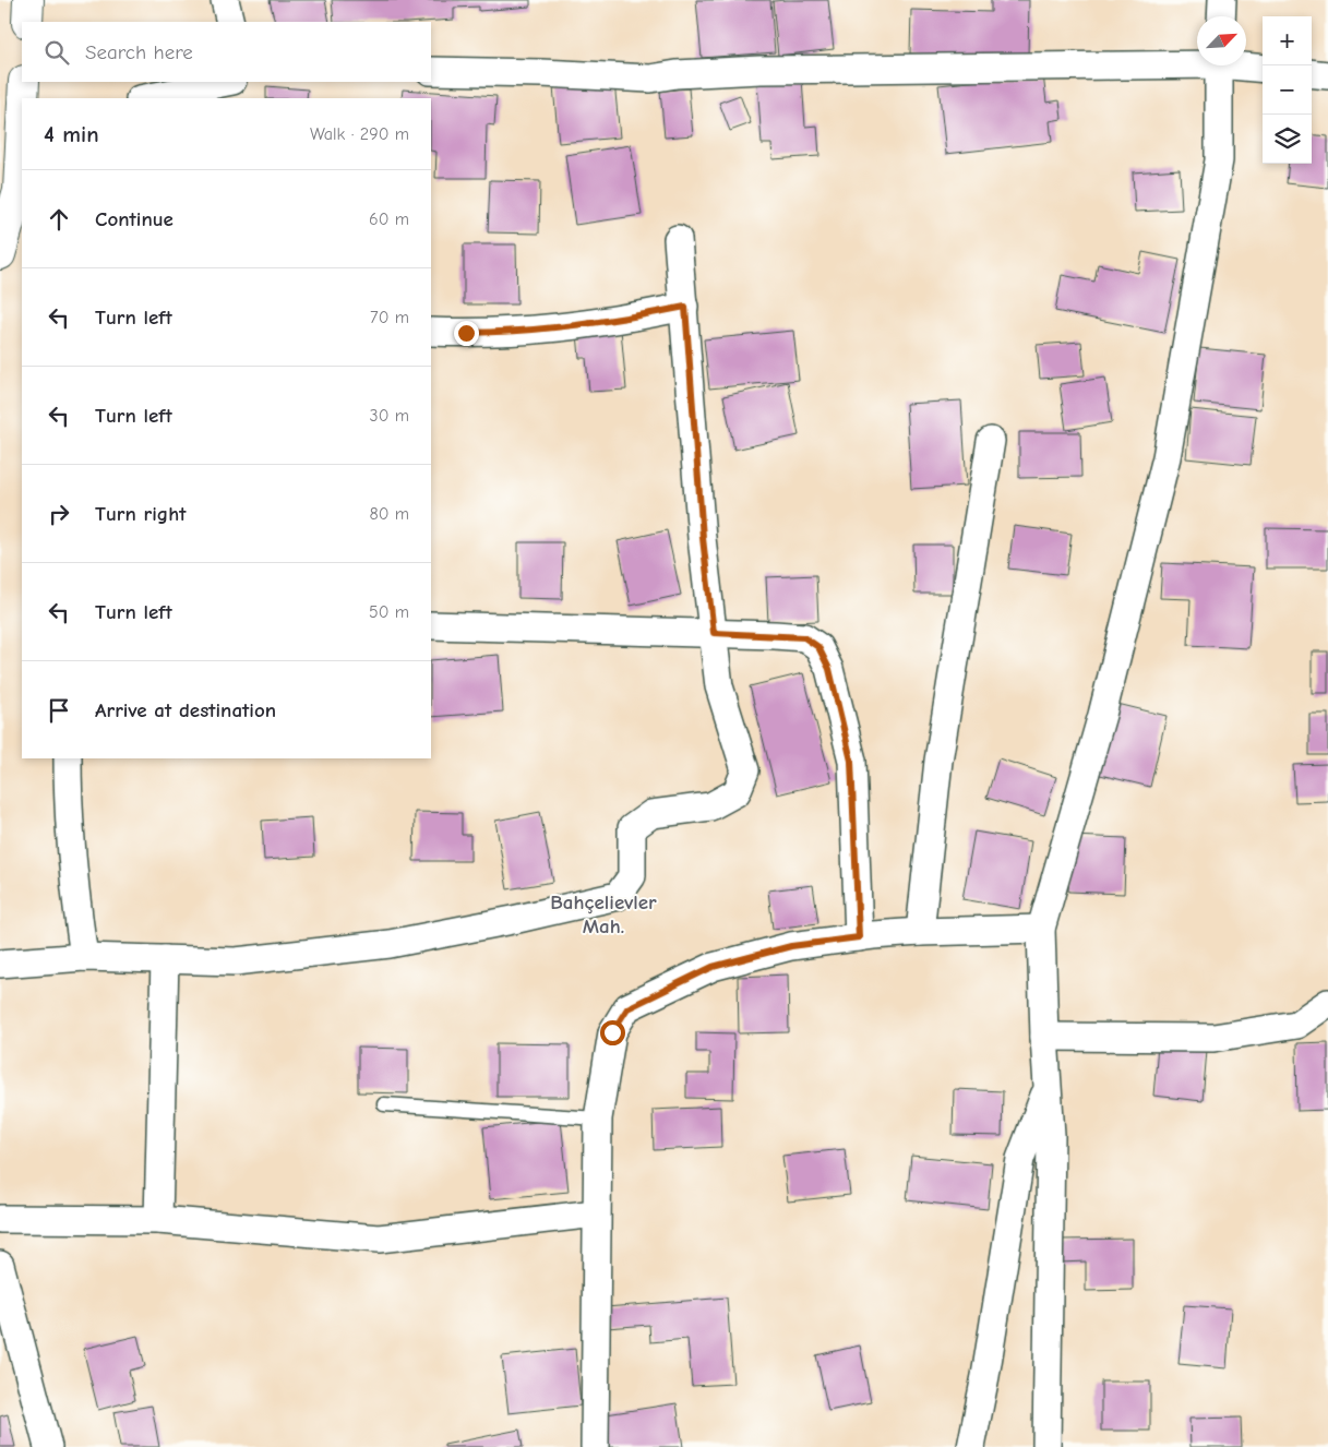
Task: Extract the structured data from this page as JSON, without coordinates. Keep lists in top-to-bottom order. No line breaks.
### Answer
{"districts":["Bahçelievler Mah."],"north":"top right","page":{"map_buttons":["+","−"],"search":"Search here","heading":["4 min","Walk · 290 m"],"list":[["Continue","60 m"],["Turn left","70 m"],["Turn left","30 m"],["Turn right","80 m"],["Turn left","50 m"],"Arrive at destination"]}}
